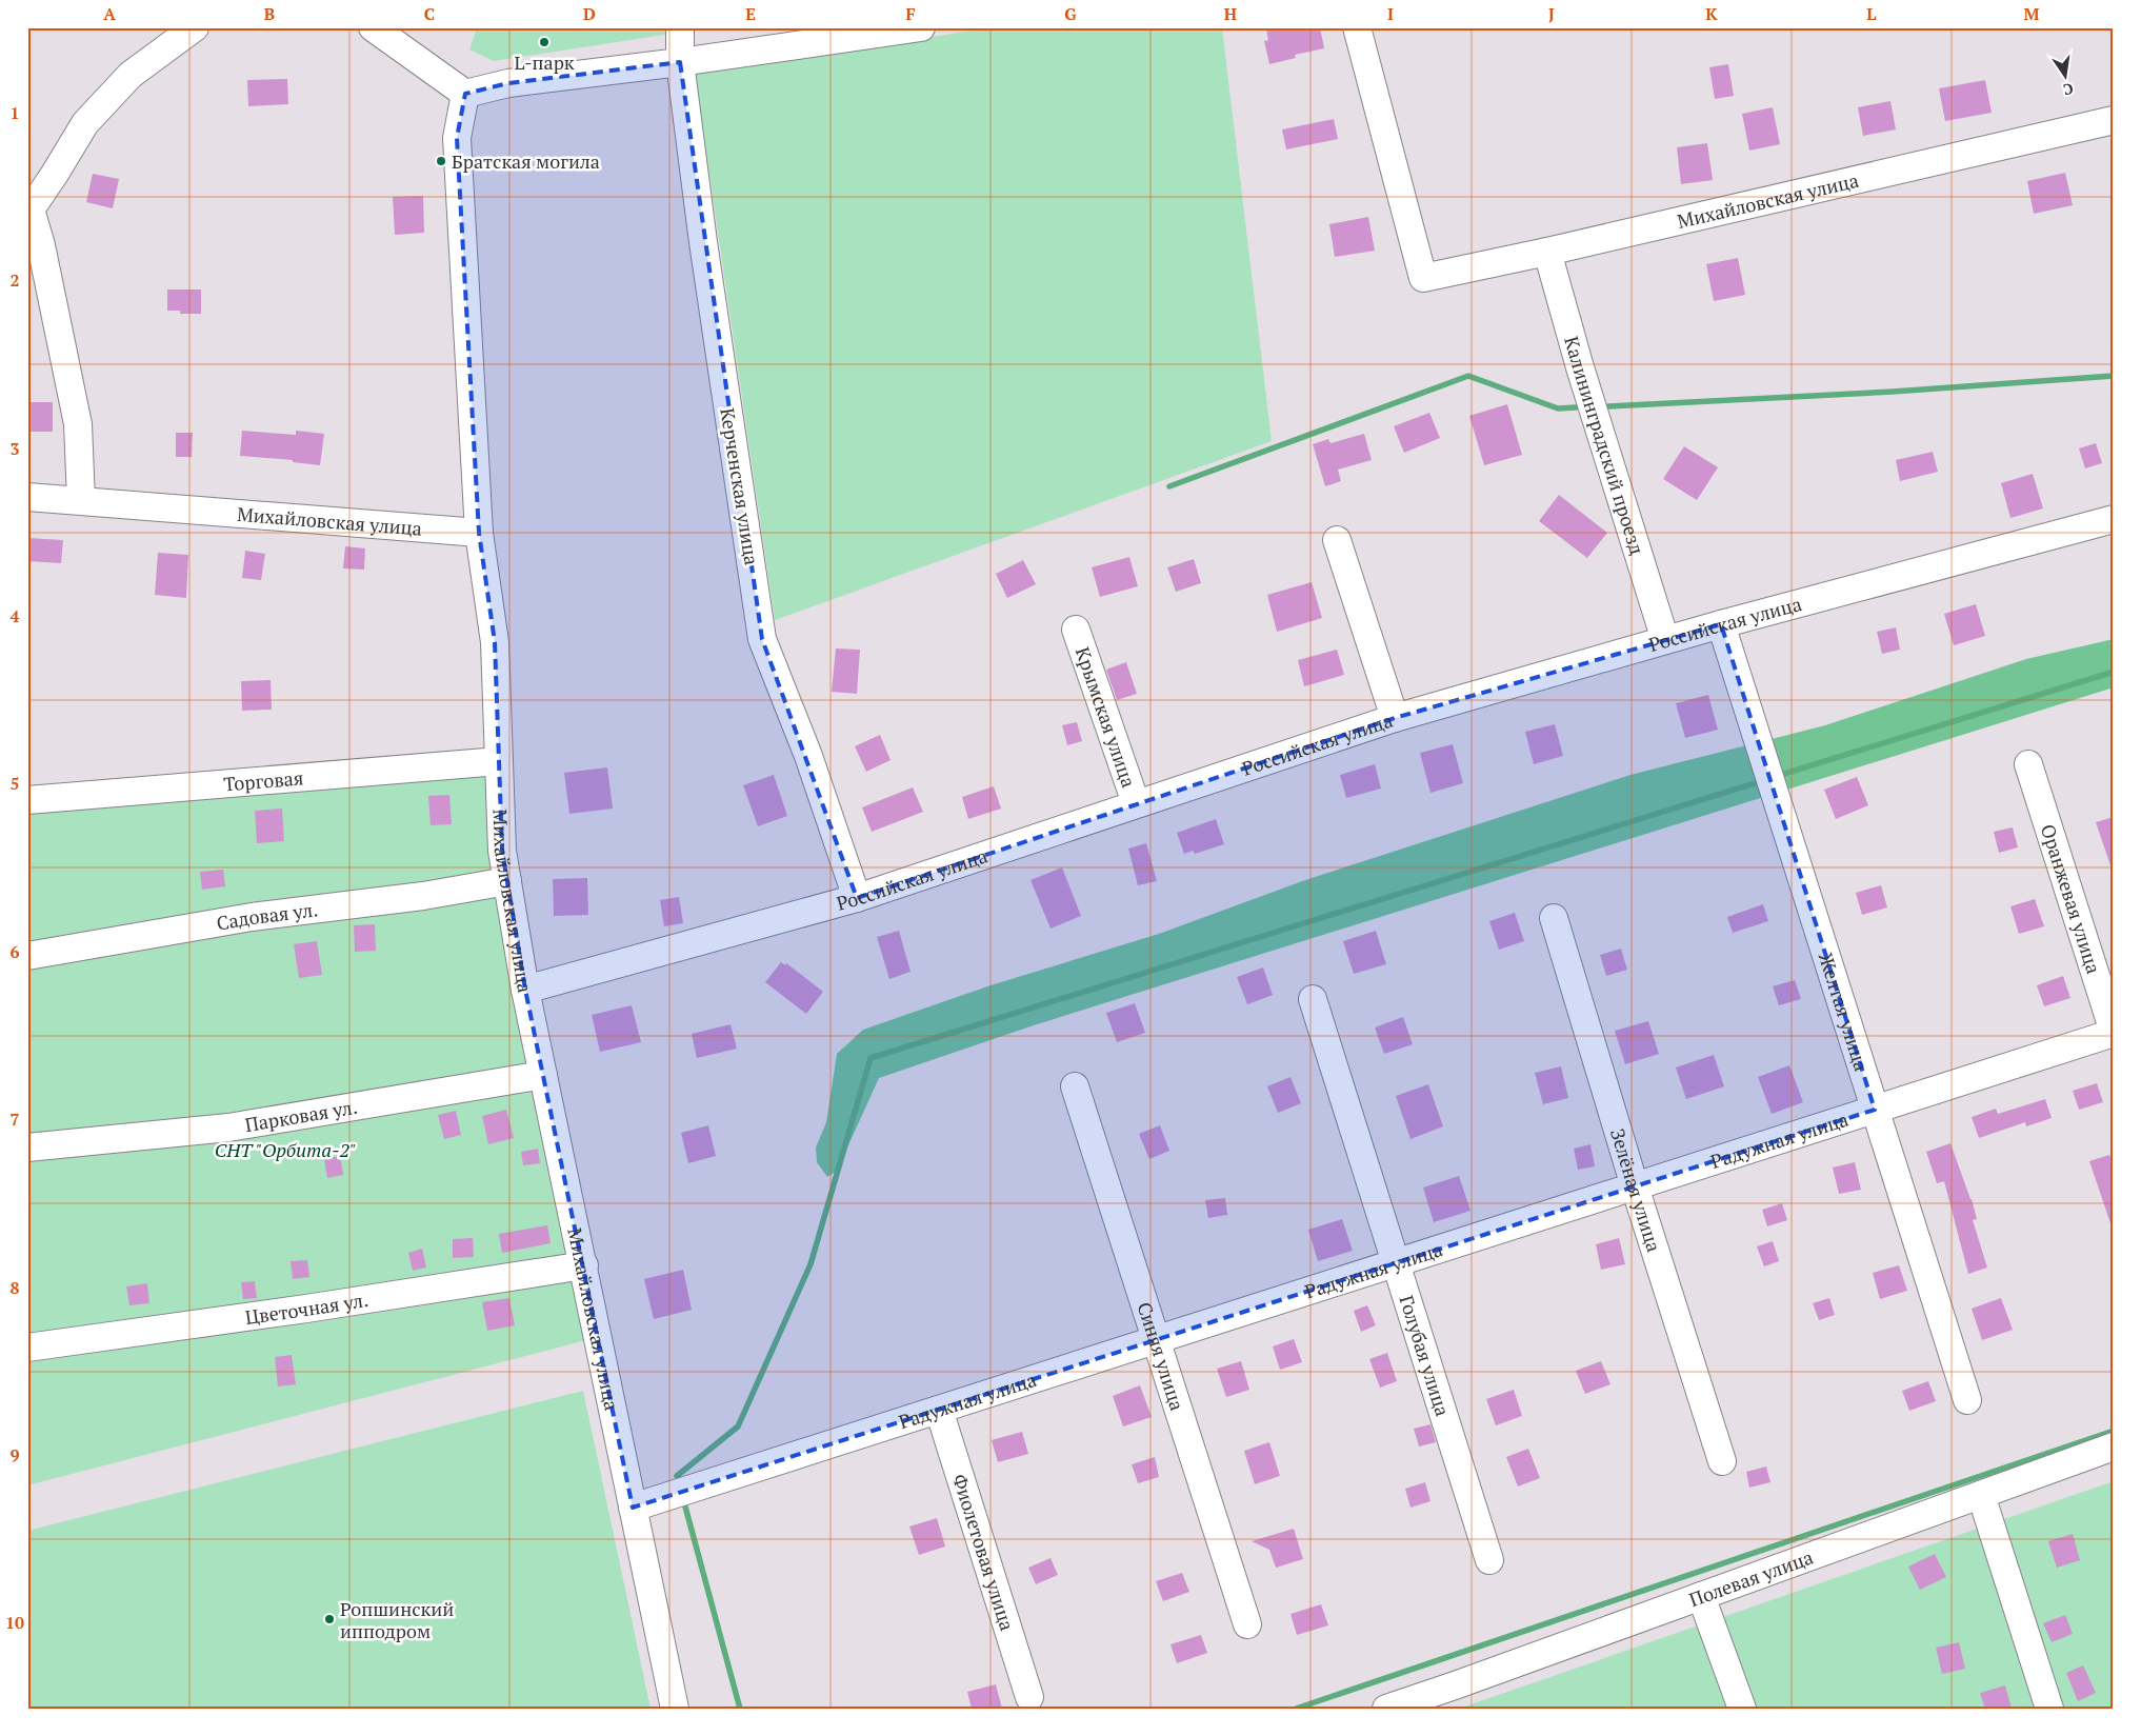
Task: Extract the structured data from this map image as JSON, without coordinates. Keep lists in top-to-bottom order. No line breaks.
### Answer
{"streets":{"street":["Михайловская улица","Калининградский проезд","Керченская улица","Российская улица","Крымская улица","Торговая","Оранжевая улица","Садовая ул.","Желтая улица","Парковая ул.","Радужная улица","Зелёная улица","Цветочная ул.","Голубая улица","Синяя улица","Фиолетовая улица","Полевая улица"]},"crossings":[["Михайловская улица","Калининградский проезд"],["Михайловская улица","Российская улица"],["Михайловская улица","Торговая"],["Михайловская улица","Садовая ул."],["Михайловская улица","Парковая ул."],["Михайловская улица","Радужная улица"],["Михайловская улица","Цветочная ул."],["Калининградский проезд","Российская улица"],["Керченская улица","Российская улица"],["Российская улица","Крымская улица"],["Российская улица","Желтая улица"],["Оранжевая улица","Радужная улица"],["Желтая улица","Радужная улица"],["Радужная улица","Зелёная улица"],["Радужная улица","Голубая улица"],["Радужная улица","Синяя улица"],["Радужная улица","Фиолетовая улица"]],"parks":["СНТ \"Орбита-2\""],"places":["L-парк","Братская могила","Ропшинский ипподром"],"north":"bottom","grid":{"columns":["A","B","C","D","E","F","G","H","I","J","K","L","M"],"rows":["1","2","3","4","5","6","7","8","9","10"]}}
